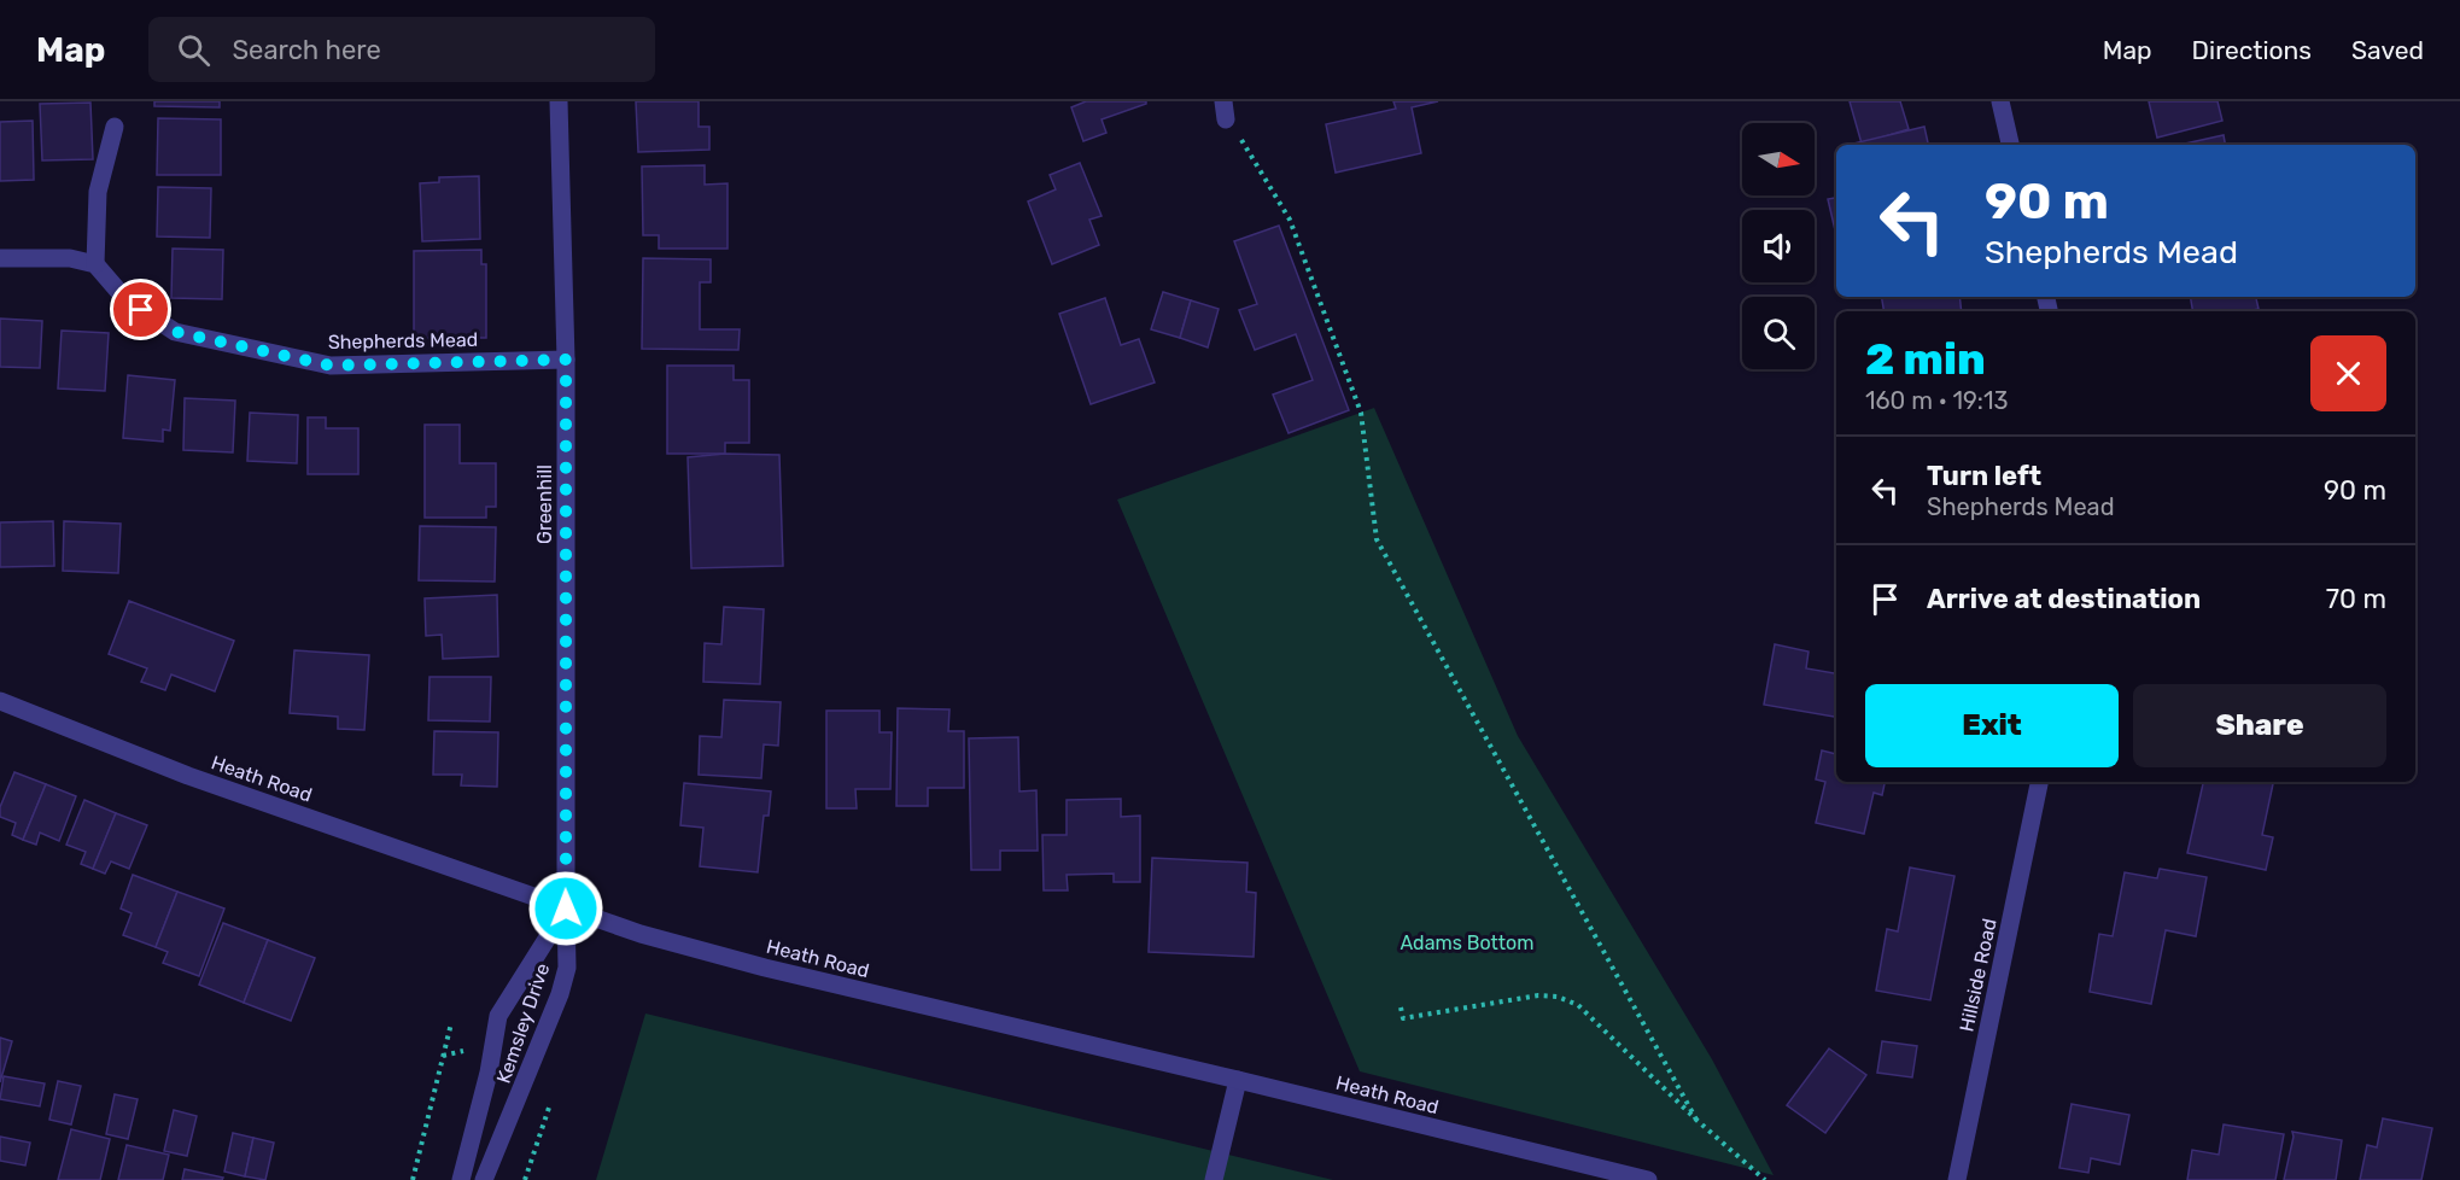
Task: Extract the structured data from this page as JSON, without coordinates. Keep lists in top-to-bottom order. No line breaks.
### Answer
{"streets":{"street":["Shepherds Mead","Greenhill","Heath Road","Hillside Road","Kemsley Drive"]},"crossings":[["Shepherds Mead","Greenhill"],["Greenhill","Heath Road"],["Greenhill","Kemsley Drive"],["Heath Road","Kemsley Drive"]],"parks":["Adams Bottom"],"north":"right","page":{"header":"Map","search":"Search here","nav":["Map","Directions","Saved"],"turn":["90 m","Shepherds Mead"],"heading":["2 min","160 m · 19:13"],"list":[{"name":"Turn left","note":"Shepherds Mead","value":"90 m"},{"name":"Arrive at destination","value":"70 m"}],"buttons":["Exit","Share"]}}
